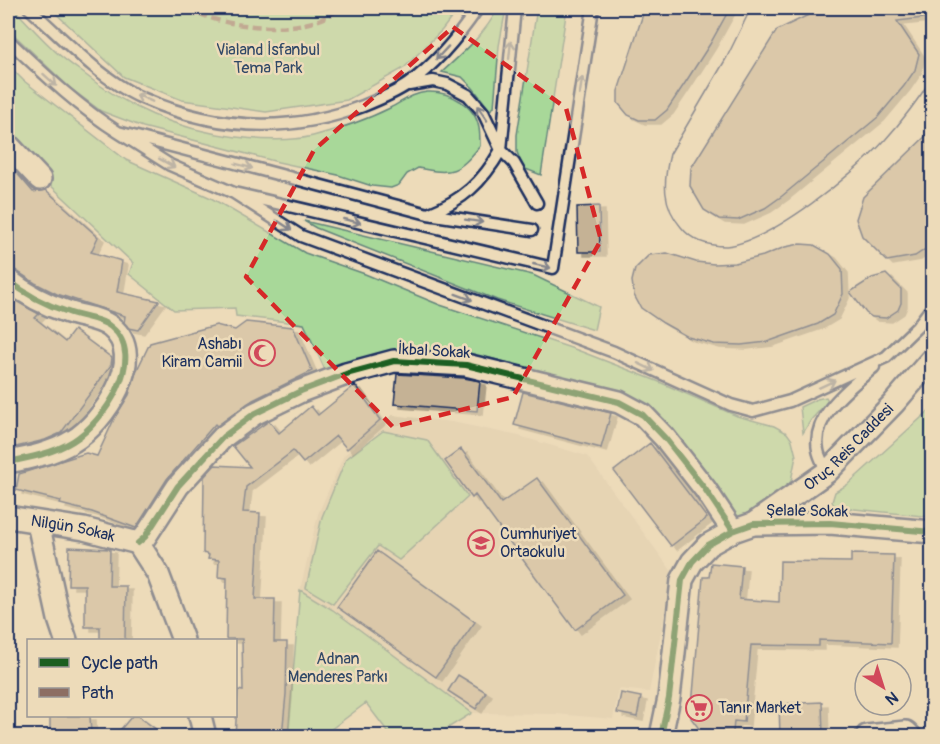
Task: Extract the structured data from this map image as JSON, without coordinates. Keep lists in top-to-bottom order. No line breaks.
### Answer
{"streets":{"street":["İkbal Sokak","Oruç Reis Caddesi","Şelale Sokak","Nilgün Sokak"]},"crossings":[["İkbal Sokak","Oruç Reis Caddesi"],["İkbal Sokak","Şelale Sokak"],["İkbal Sokak","Nilgün Sokak"],["Oruç Reis Caddesi","Şelale Sokak"]],"parks":["Vialand İsfanbul Tema Park","Adnan Menderes Parkı"],"places":{"mosque":["Ashabı Kiram Camii"],"school or university":["Cumhuriyet Ortaokulu"],"supermarket":["Tanır Market"]},"legend":["Cycle path","Path"],"north":"bottom right"}
